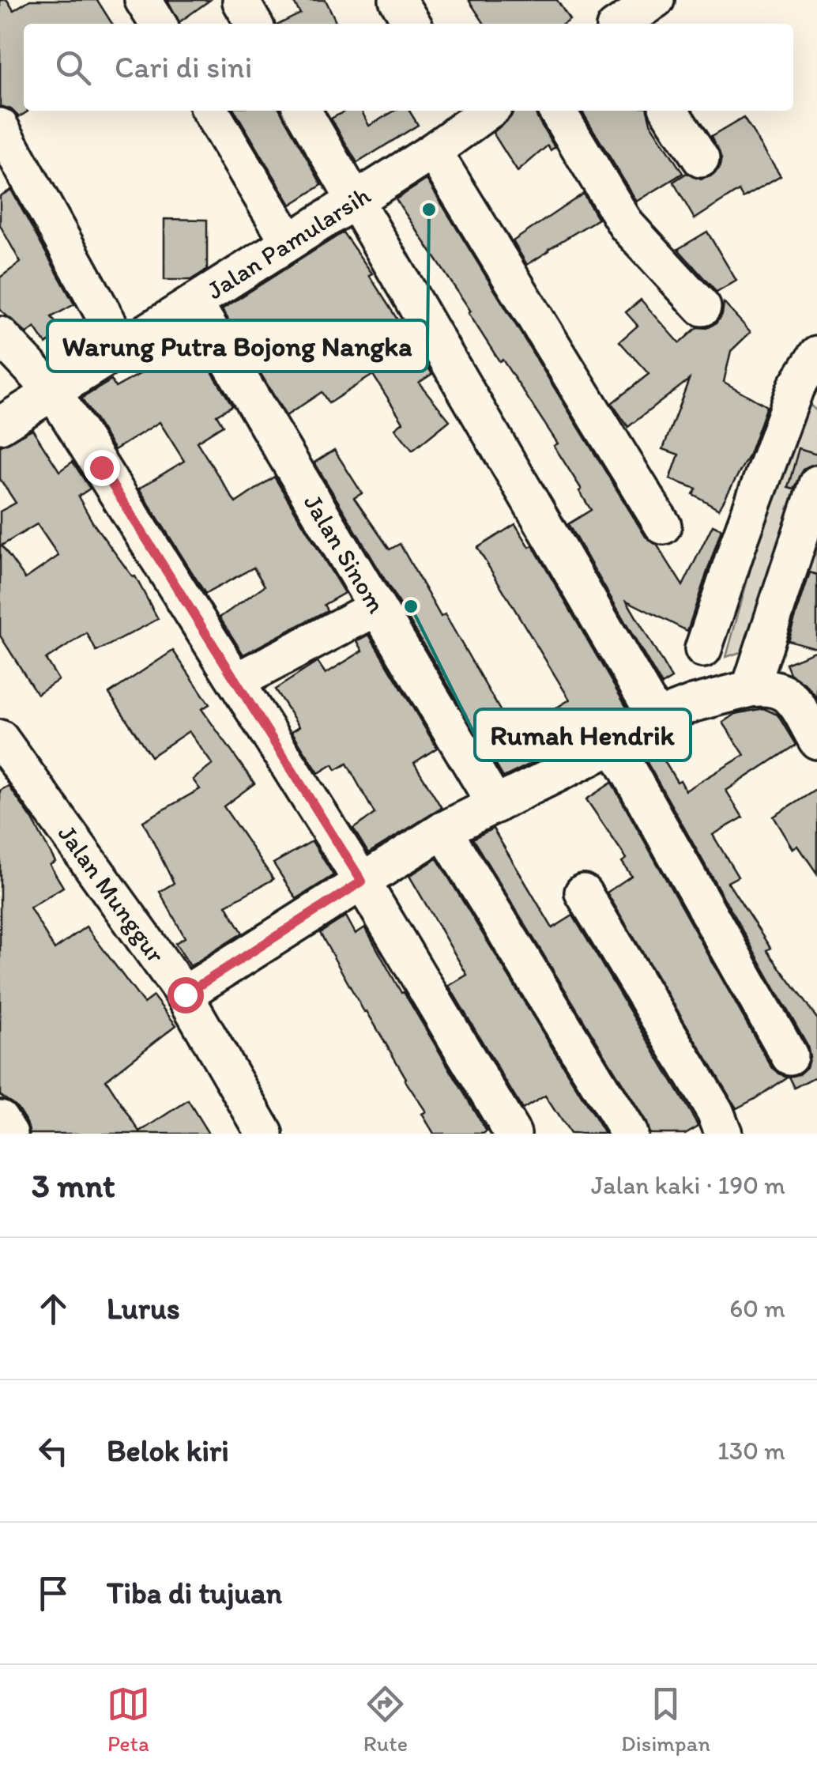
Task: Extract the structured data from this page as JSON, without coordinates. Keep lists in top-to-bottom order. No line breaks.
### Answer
{"streets":{"street":["Jalan Pamularsih","Jalan Sinom","Jalan Munggur"]},"crossings":[["Jalan Pamularsih","Jalan Sinom"]],"places":["Warung Putra Bojong Nangka","Rumah Hendrik"],"page":{"search":"Cari di sini","heading":["3 mnt","Jalan kaki · 190 m"],"list":[["Lurus","60 m"],["Belok kiri","130 m"],"Tiba di tujuan"],"nav":["Peta","Rute","Disimpan"]}}
